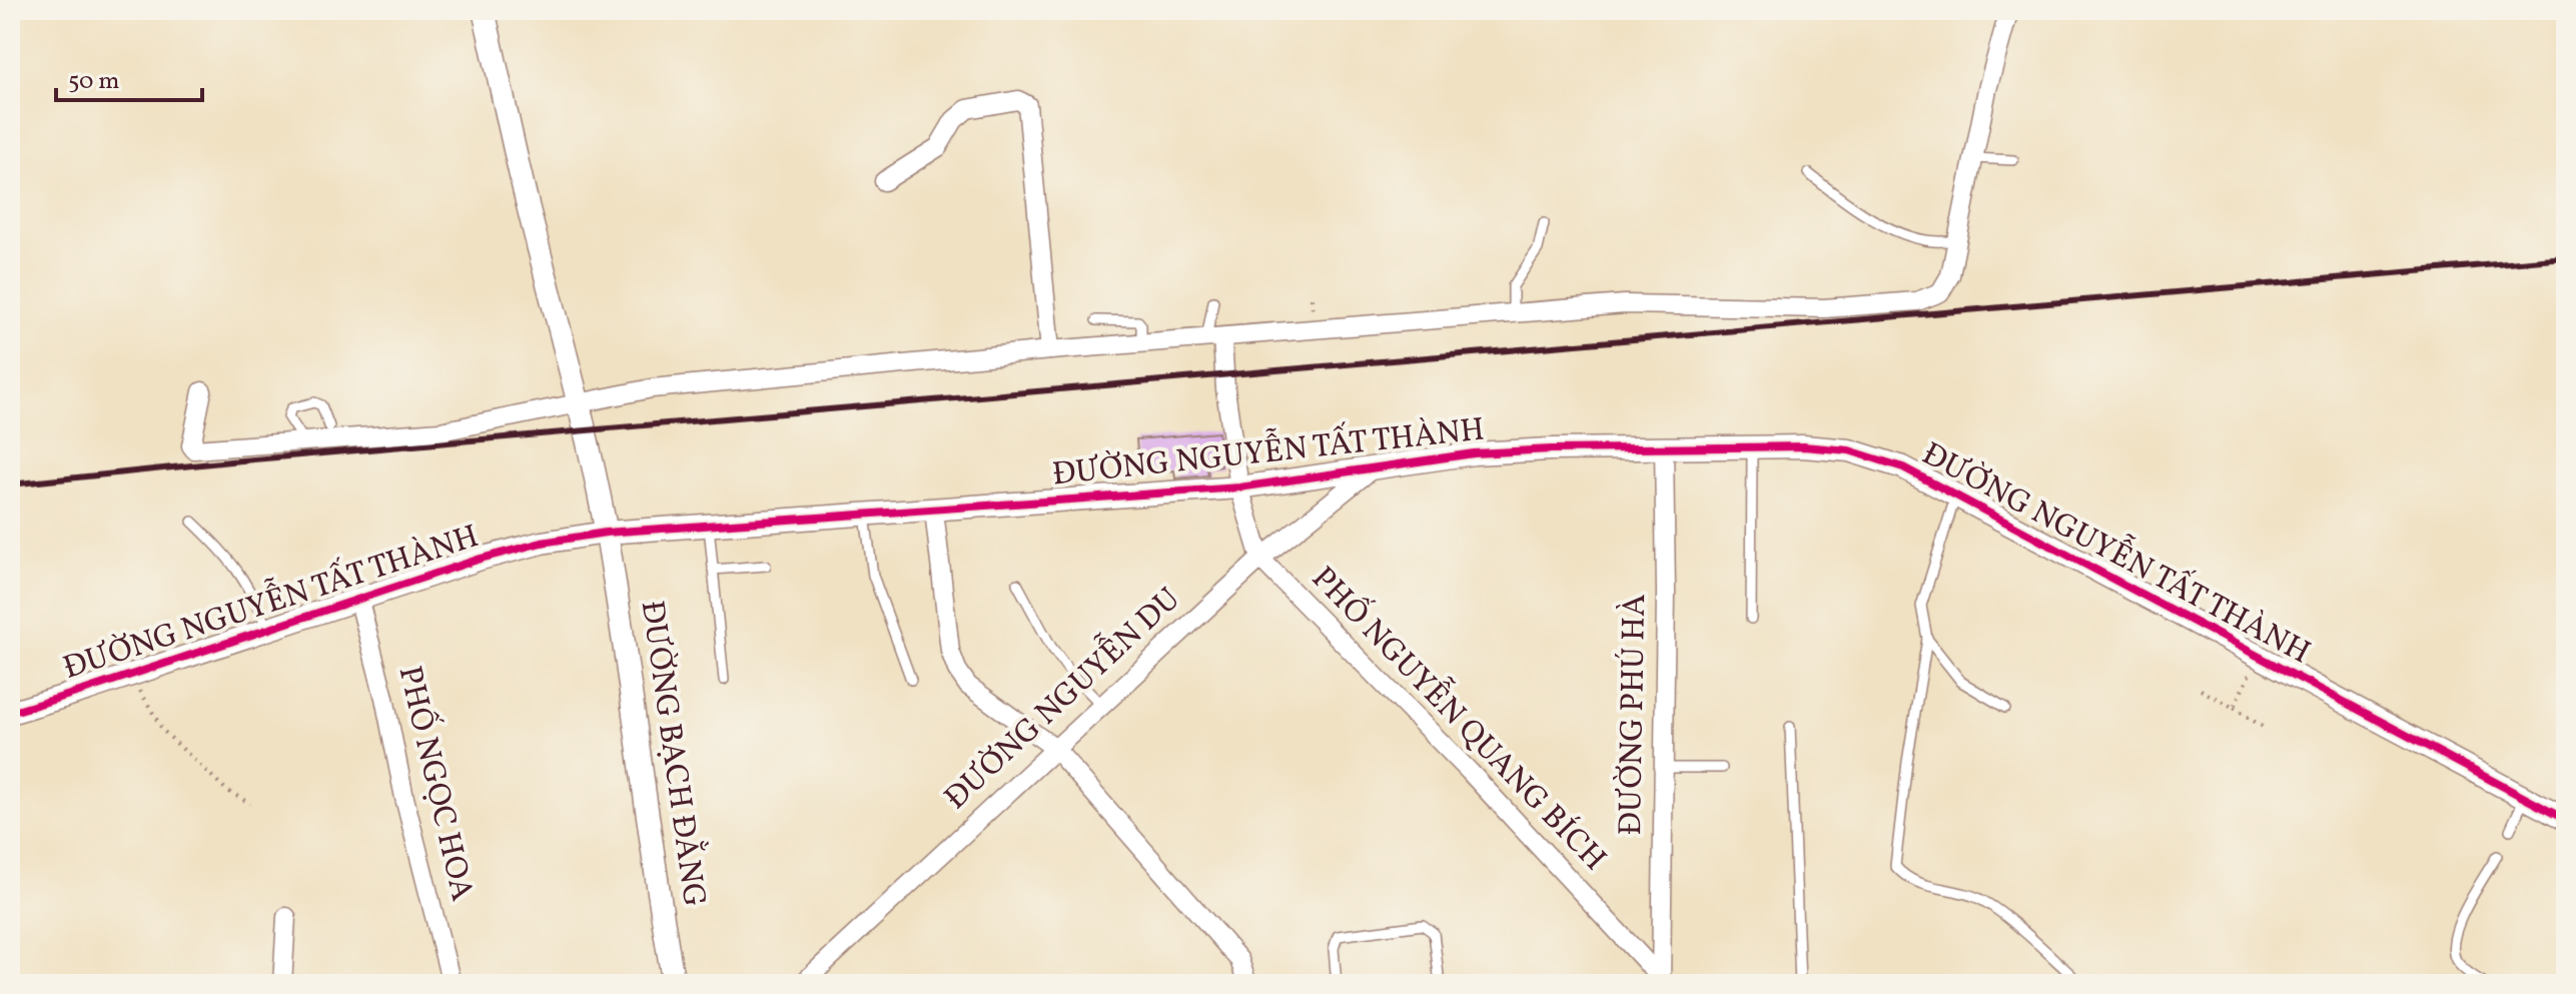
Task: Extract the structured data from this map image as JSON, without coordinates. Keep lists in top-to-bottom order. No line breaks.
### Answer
{"streets":{"street":["ĐƯỜNG NGUYỄN TẤT THÀNH","ĐƯỜNG NGUYỄN DU","ĐƯỜNG PHÚ HÀ","PHỐ NGUYỄN QUANG BÍCH","ĐƯỜNG BẠCH ĐẰNG","PHỐ NGỌC HOA"]},"crossings":[["ĐƯỜNG NGUYỄN TẤT THÀNH","ĐƯỜNG NGUYỄN DU"],["ĐƯỜNG NGUYỄN TẤT THÀNH","ĐƯỜNG PHÚ HÀ"],["ĐƯỜNG NGUYỄN TẤT THÀNH","PHỐ NGUYỄN QUANG BÍCH"],["ĐƯỜNG NGUYỄN TẤT THÀNH","ĐƯỜNG BẠCH ĐẰNG"],["ĐƯỜNG NGUYỄN TẤT THÀNH","PHỐ NGỌC HOA"],["ĐƯỜNG NGUYỄN DU","PHỐ NGUYỄN QUANG BÍCH"],["ĐƯỜNG PHÚ HÀ","PHỐ NGUYỄN QUANG BÍCH"]],"scale_bar":"50 m"}
